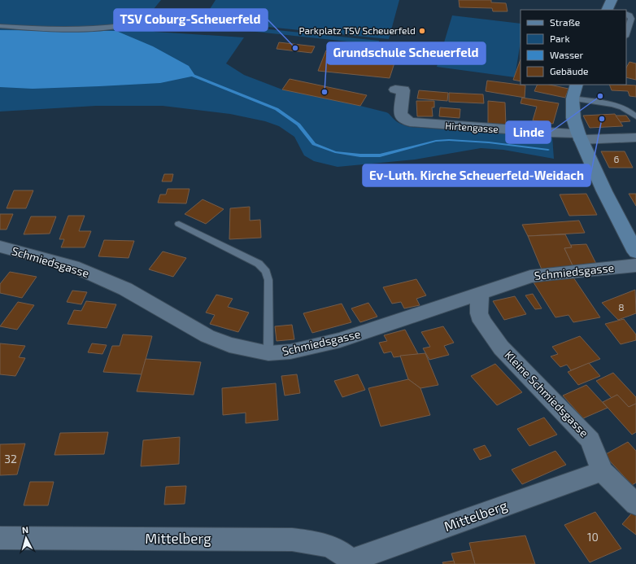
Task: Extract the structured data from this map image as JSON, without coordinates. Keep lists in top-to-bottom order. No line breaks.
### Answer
{"streets":{"street":["Hirtengasse","Schmiedsgasse","Kleine Schmiedsgasse","Mittelberg"]},"crossings":[["Schmiedsgasse","Kleine Schmiedsgasse"],["Kleine Schmiedsgasse","Mittelberg"]],"places":["Parkplatz TSV Scheuerfeld","TSV Coburg-Scheuerfeld","Grundschule Scheuerfeld","Linde","Ev-Luth. Kirche Scheuerfeld-Weidach"],"house_numbers":["6","8","32","10"],"legend":["Straße","Park","Wasser","Gebäude"],"north":"top"}
